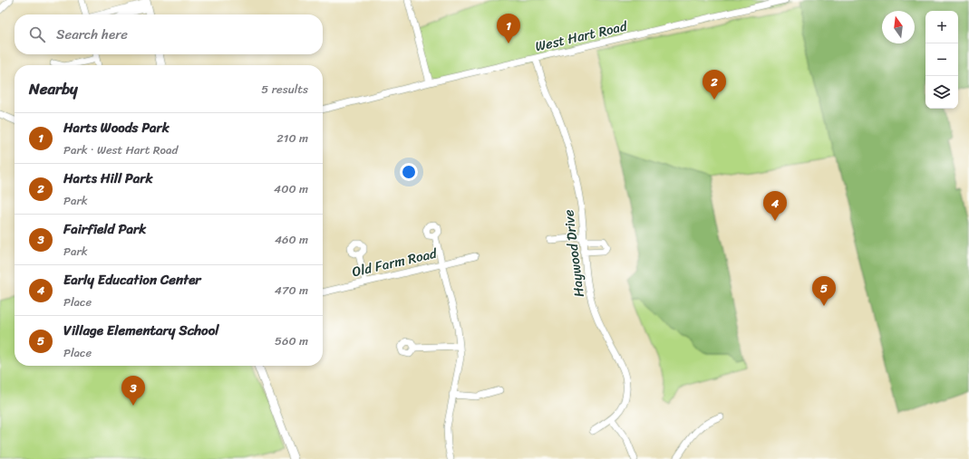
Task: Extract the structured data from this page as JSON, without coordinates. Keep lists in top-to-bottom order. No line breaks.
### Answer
{"streets":{"street":["West Hart Road","Haywood Drive","Old Farm Road"]},"crossings":[["West Hart Road","Haywood Drive"]],"north":"top","page":{"map_buttons":["+","−"],"pins":["1","2","4","5","3"],"search":"Search here","heading":["Nearby","5 results"],"list":[{"mark":"1","name":"Harts Woods Park","note":"Park · West Hart Road","value":"210 m"},{"mark":"2","name":"Harts Hill Park","note":"Park","value":"400 m"},{"mark":"3","name":"Fairfield Park","note":"Park","value":"460 m"},{"mark":"4","name":"Early Education Center","note":"Place","value":"470 m"},{"mark":"5","name":"Village Elementary School","note":"Place","value":"560 m"}]}}
